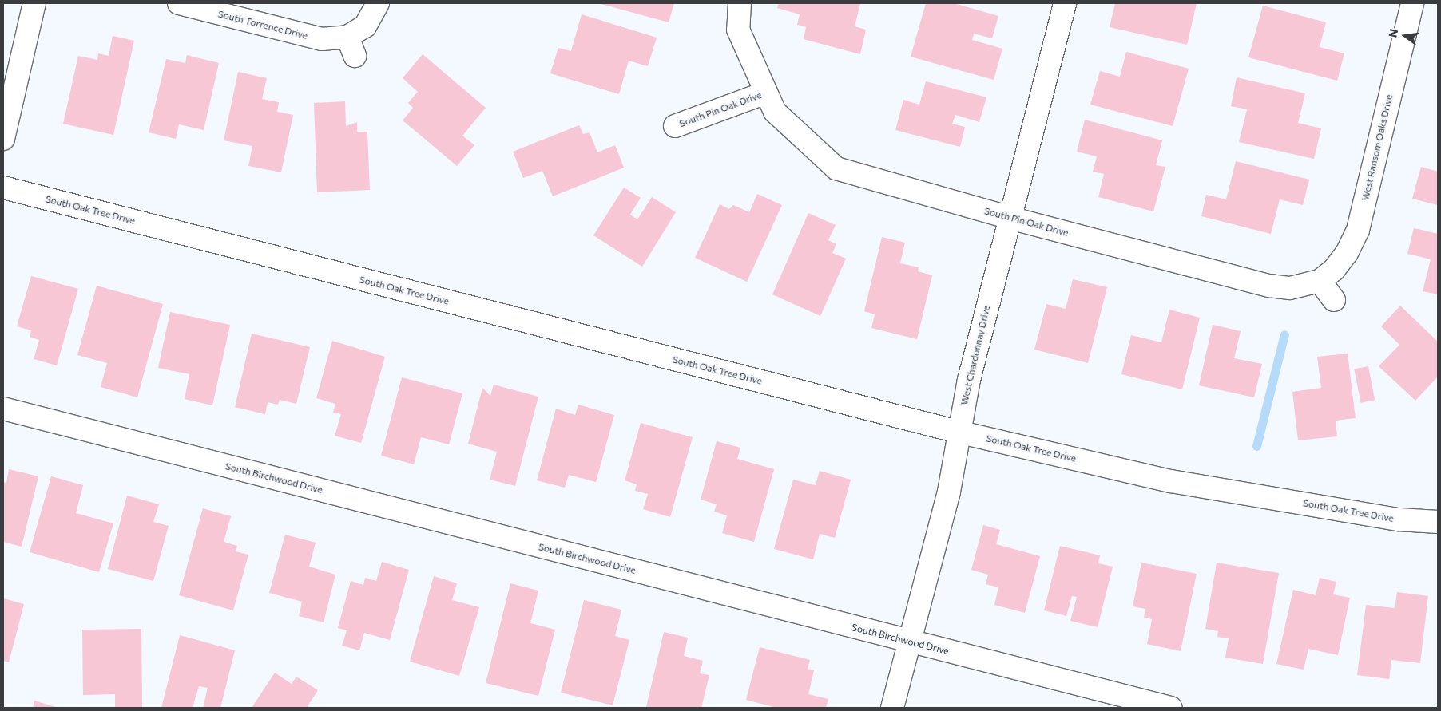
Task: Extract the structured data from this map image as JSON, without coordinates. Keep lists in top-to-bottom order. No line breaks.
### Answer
{"streets":{"street":["South Torrence Drive","South Pin Oak Drive","West Ransom Oaks Drive","South Oak Tree Drive","West Chardonnay Drive","South Birchwood Drive"]},"crossings":[["South Pin Oak Drive","West Ransom Oaks Drive"],["South Pin Oak Drive","West Chardonnay Drive"],["South Oak Tree Drive","West Chardonnay Drive"],["West Chardonnay Drive","South Birchwood Drive"]],"north":"left"}
